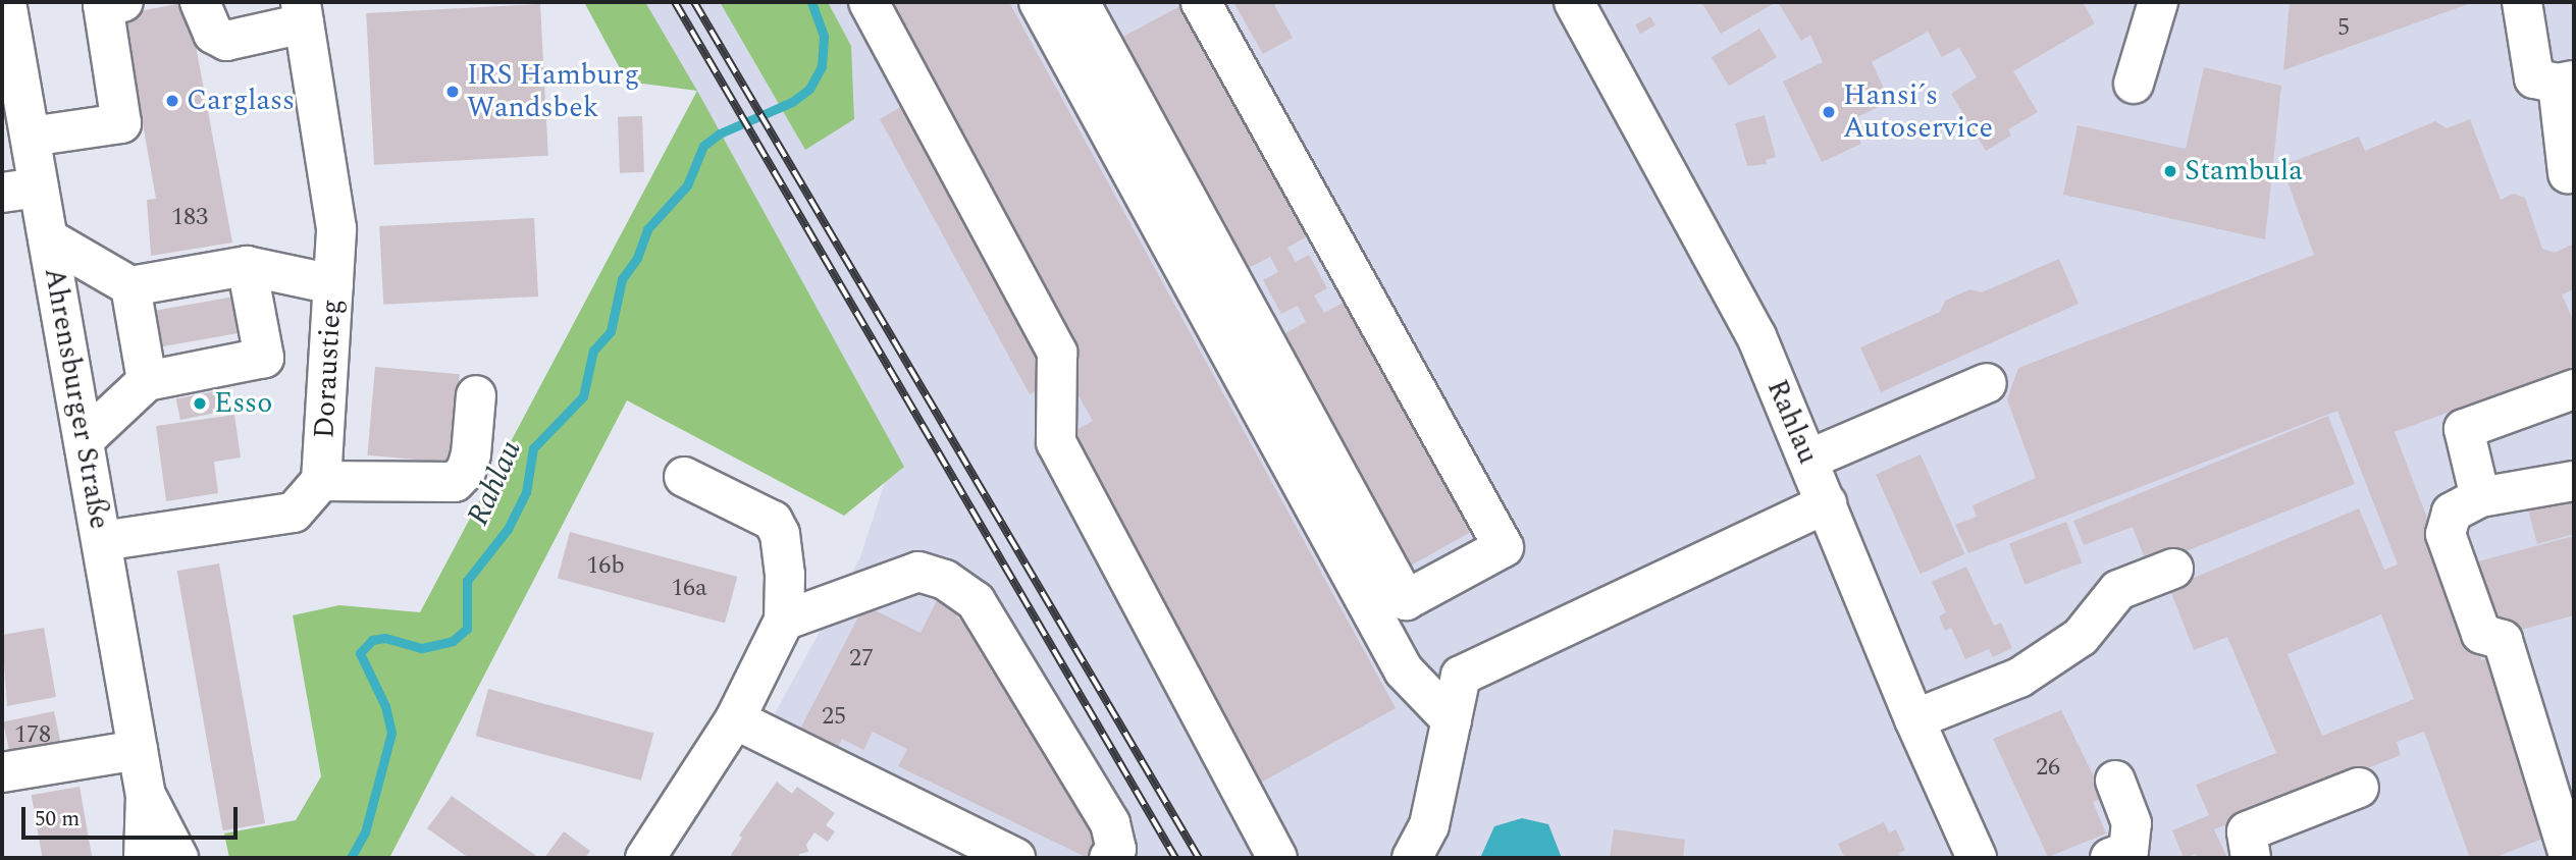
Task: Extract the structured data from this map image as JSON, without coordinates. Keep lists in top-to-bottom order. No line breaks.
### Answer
{"streets":{"street":["Doraustieg","Ahrensburger Straße","Rahlau"]},"water":["Rahlau"],"places":["IRS Hamburg Wandsbek","Carglass","Hansi´s Autoservice","Stambula","Esso"],"house_numbers":["5","183","16b","16a","27","25","178","26"],"scale_bar":"50 m"}
